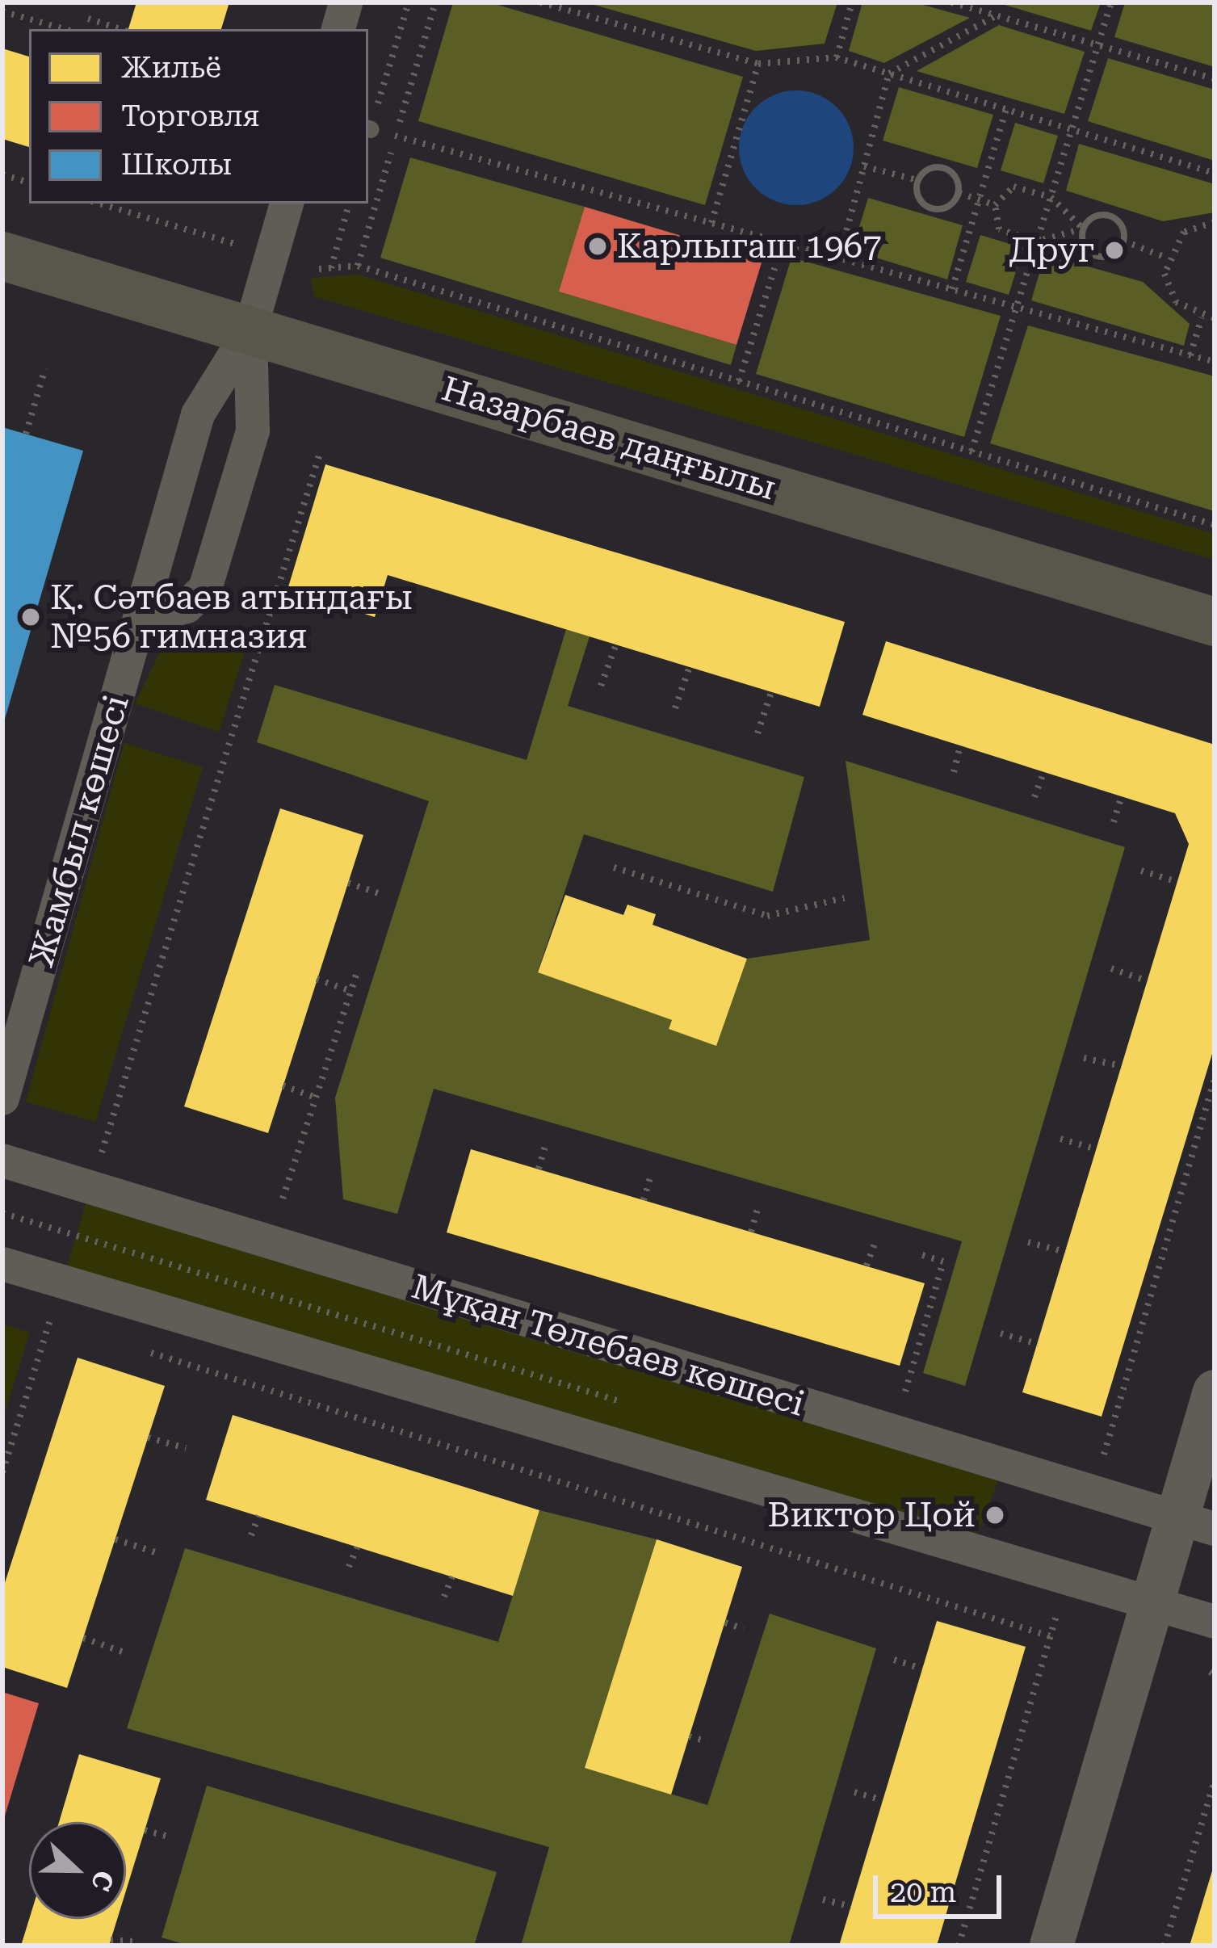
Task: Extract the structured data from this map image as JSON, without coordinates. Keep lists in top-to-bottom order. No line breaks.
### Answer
{"streets":{"main road":["Назарбаев даңғылы"],"street":["Жамбыл көшесі","Мұқан Төлебаев көшесі"]},"crossings":[["Назарбаев даңғылы","Жамбыл көшесі"]],"places":["Карлыгаш 1967","Друг","Қ. Сәтбаев атындағы №56 гимназия","Виктор Цой"],"legend":["Жильё","Торговля","Школы"],"scale_bar":"20 m","north":"right"}
